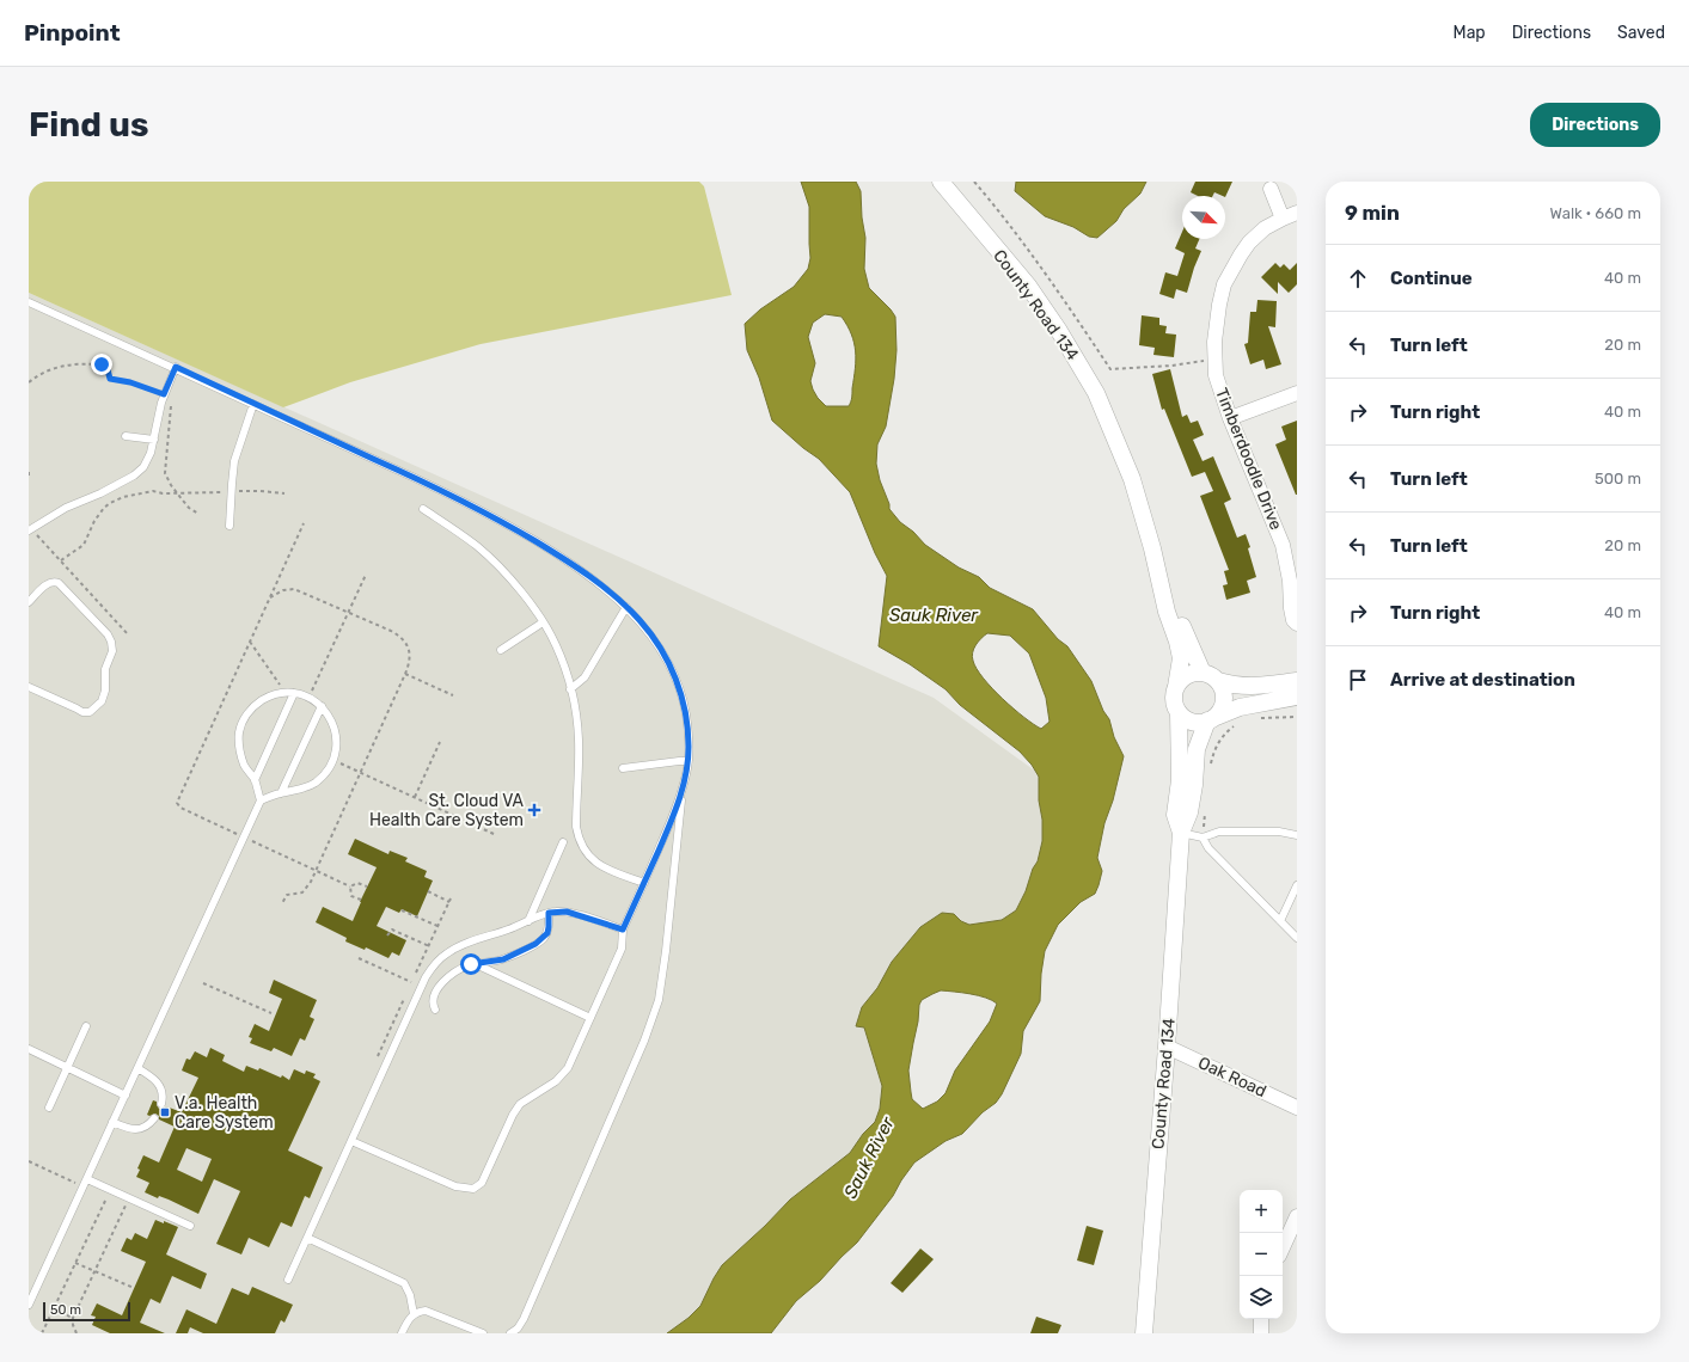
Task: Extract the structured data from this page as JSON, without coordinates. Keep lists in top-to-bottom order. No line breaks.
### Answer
{"streets":{"street":["County Road 134","Timberdoodle Drive","Oak Road"]},"crossings":[["County Road 134","Oak Road"]],"water":["Sauk River"],"places":{"health":["St. Cloud VA Health Care System"],"transit":["V.a. Health Care System"]},"scale_bar":"50 m","north":"bottom right","page":{"header":"Pinpoint","nav":["Map","Directions","Saved"],"buttons":"Directions","title":"Find us","heading":["9 min","Walk · 660 m"],"list":[["Continue","40 m"],["Turn left","20 m"],["Turn right","40 m"],["Turn left","500 m"],["Turn left","20 m"],["Turn right","40 m"],"Arrive at destination"],"map_buttons":["+","−"],"scale":"50 m"}}
